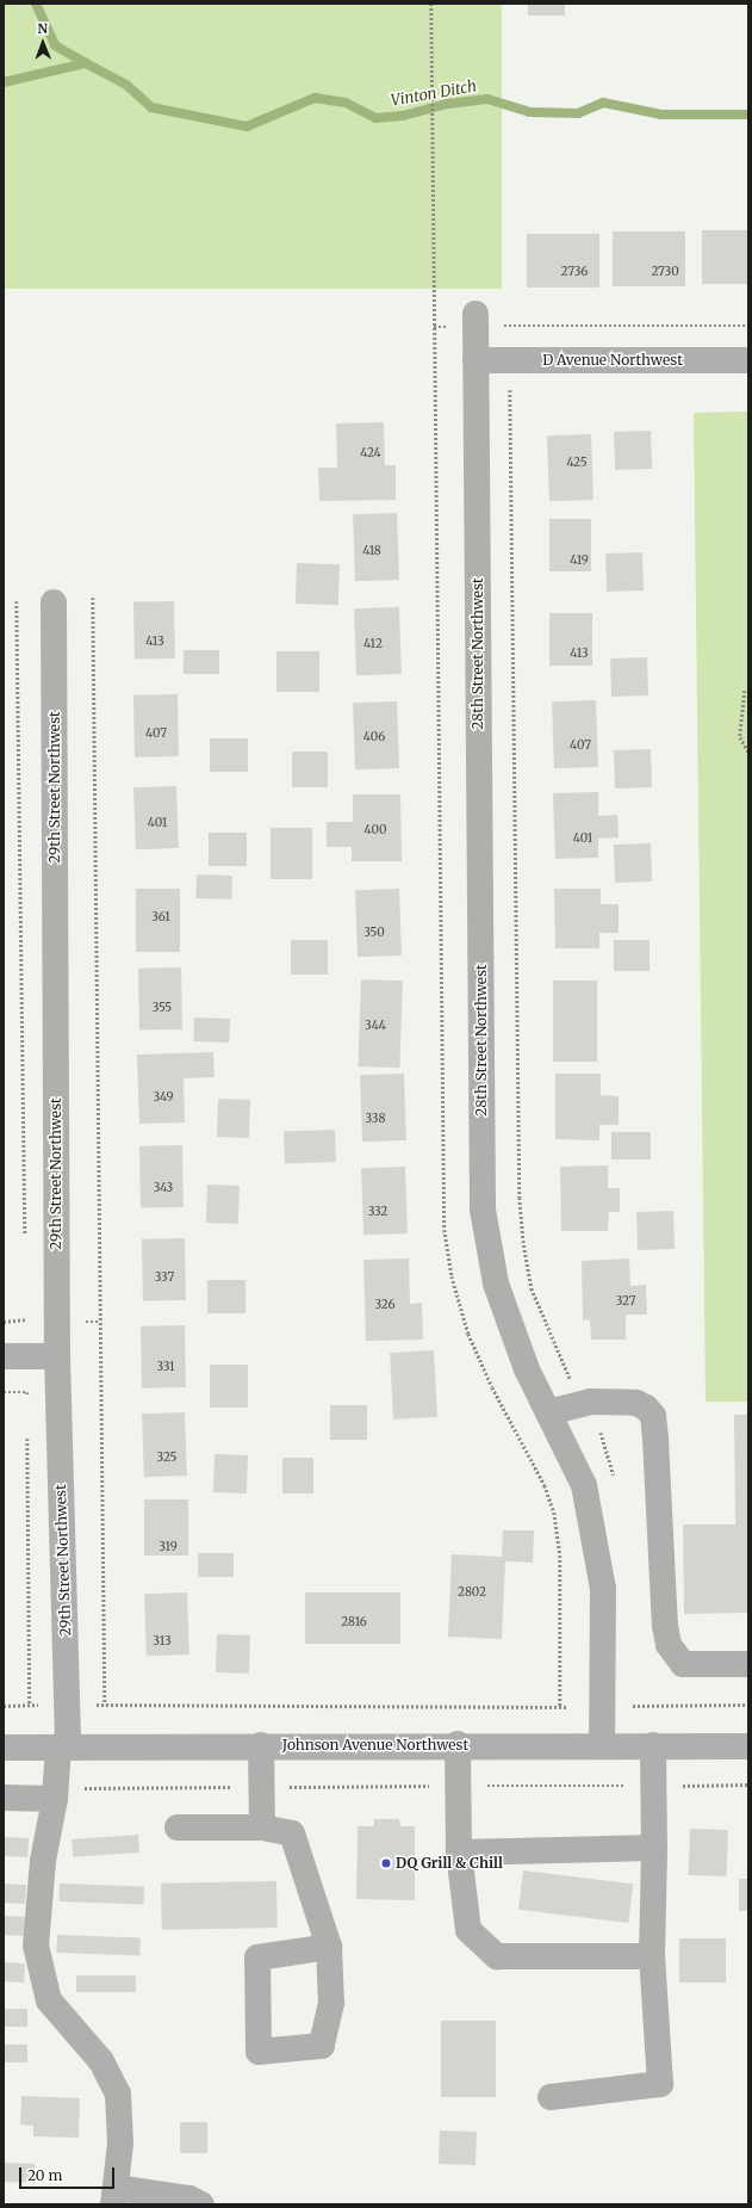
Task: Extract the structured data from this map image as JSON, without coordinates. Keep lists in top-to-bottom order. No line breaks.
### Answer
{"streets":{"street":["D Avenue Northwest","28th Street Northwest","29th Street Northwest","Johnson Avenue Northwest"]},"crossings":[["D Avenue Northwest","28th Street Northwest"],["28th Street Northwest","Johnson Avenue Northwest"],["29th Street Northwest","Johnson Avenue Northwest"]],"water":["Vinton Ditch"],"places":["DQ Grill & Chill"],"house_numbers":["2736","2730","424","425","418","419","413","412","413","407","406","407","401","400","401","361","350","355","344","349","338","343","332","337","327","326","331","325","319","2802","2816","313"],"scale_bar":"20 m","north":"top"}
